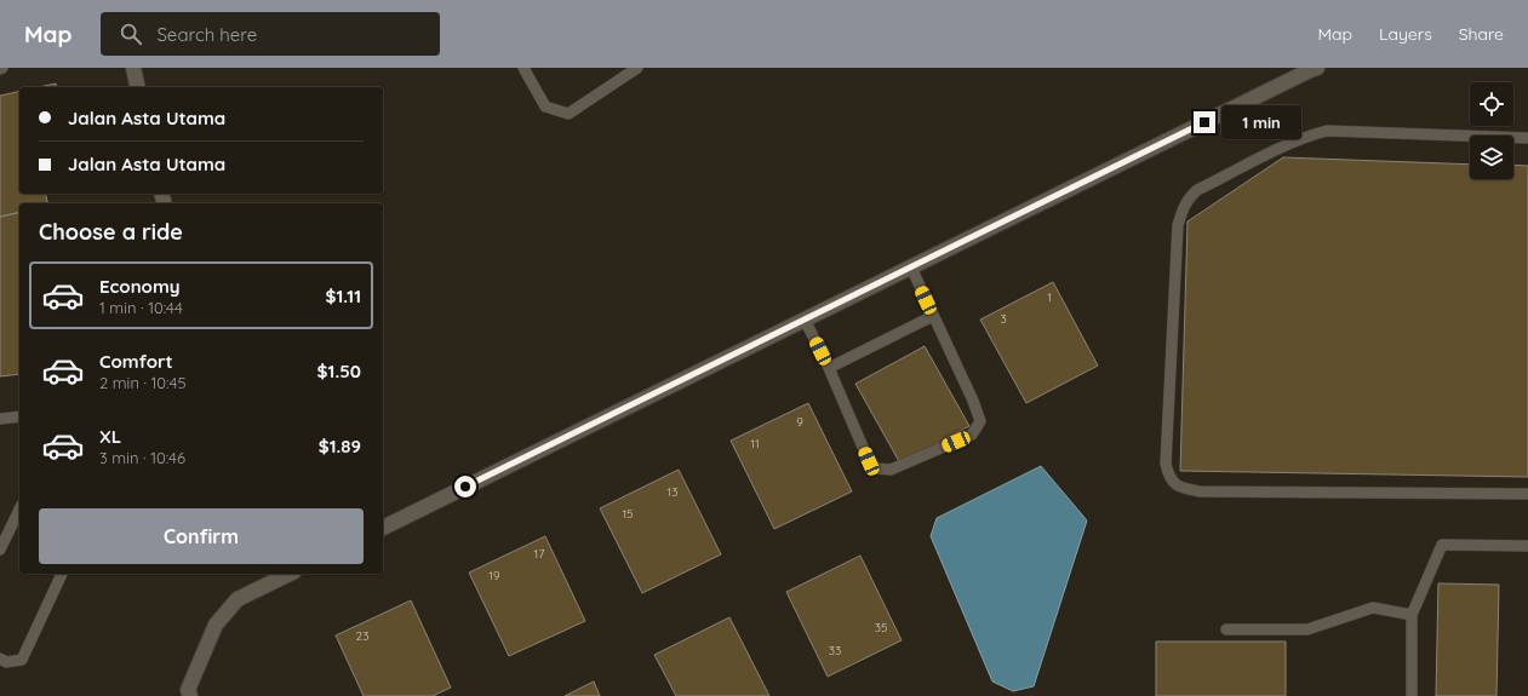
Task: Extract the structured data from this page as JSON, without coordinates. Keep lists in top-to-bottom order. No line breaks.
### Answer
{"house_numbers":["1","3","9","11","13","15","17","19","35","23","33"],"page":{"header":"Map","search":"Search here","nav":["Map","Layers","Share"],"banner":["Jalan Asta Utama","Jalan Asta Utama"],"bubble":"1 min","heading":"Choose a ride","list":[{"name":"Economy","note":"1 min · 10:44","value":"$1.11"},{"name":"Comfort","note":"2 min · 10:45","value":"$1.50"},{"name":"XL","note":"3 min · 10:46","value":"$1.89"}],"buttons":"Confirm"}}
